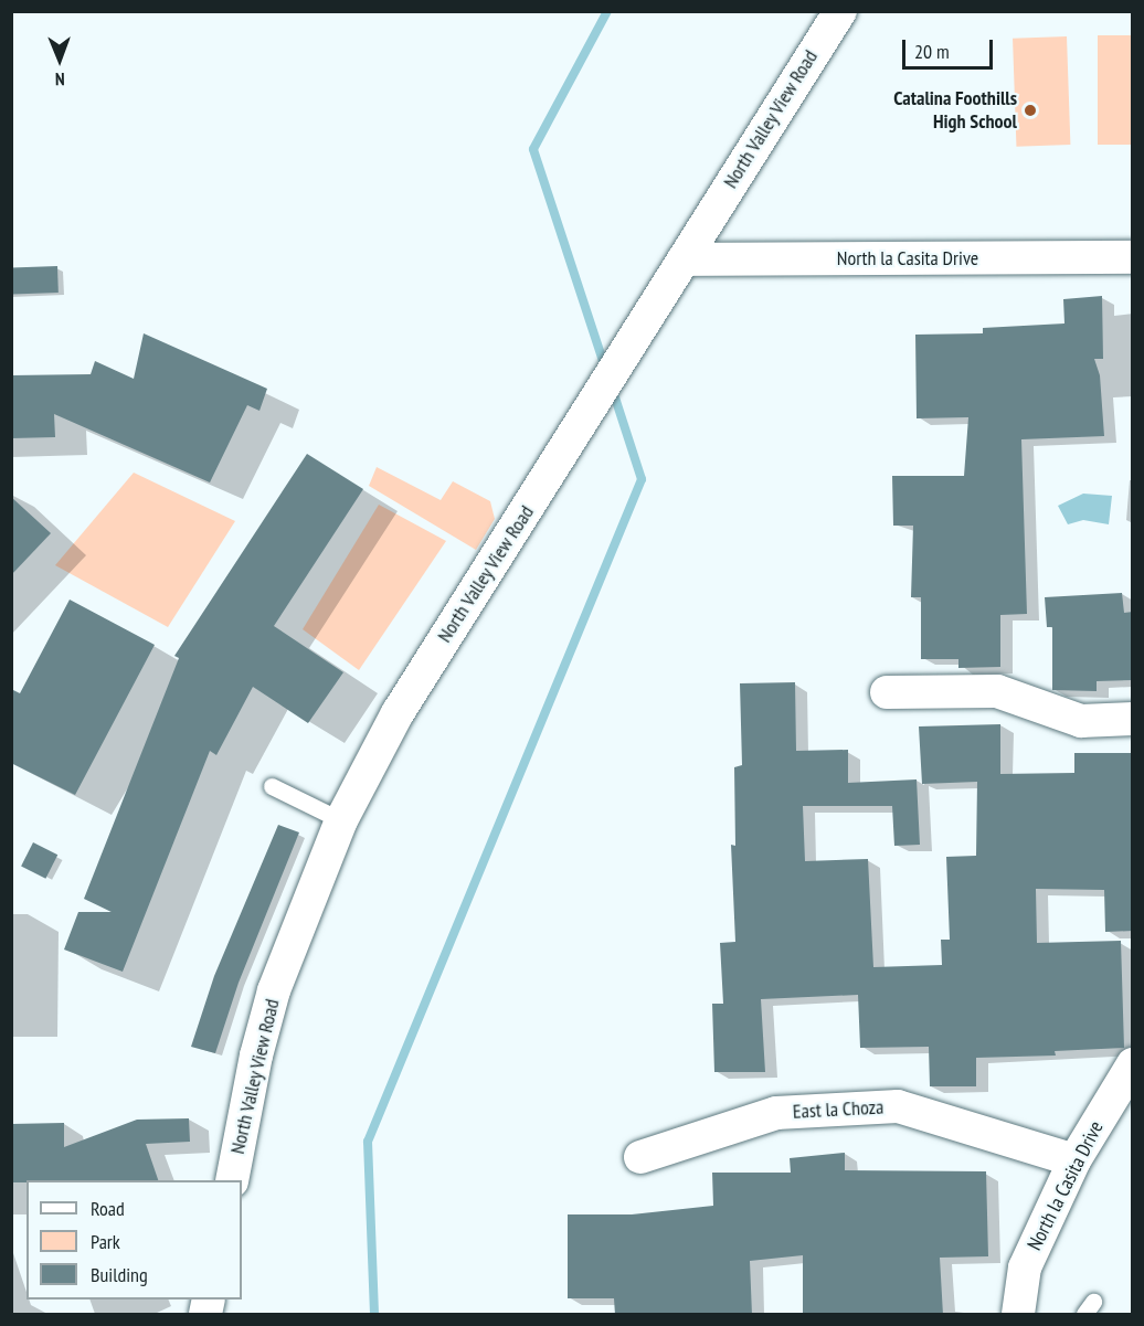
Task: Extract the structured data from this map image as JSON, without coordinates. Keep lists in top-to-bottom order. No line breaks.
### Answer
{"streets":{"street":["North Valley View Road","North la Casita Drive","East la Choza"]},"crossings":[["North Valley View Road","North la Casita Drive"],["North la Casita Drive","East la Choza"]],"places":["Catalina Foothills High School"],"legend":["Road","Park","Building"],"scale_bar":"20 m","north":"bottom"}
